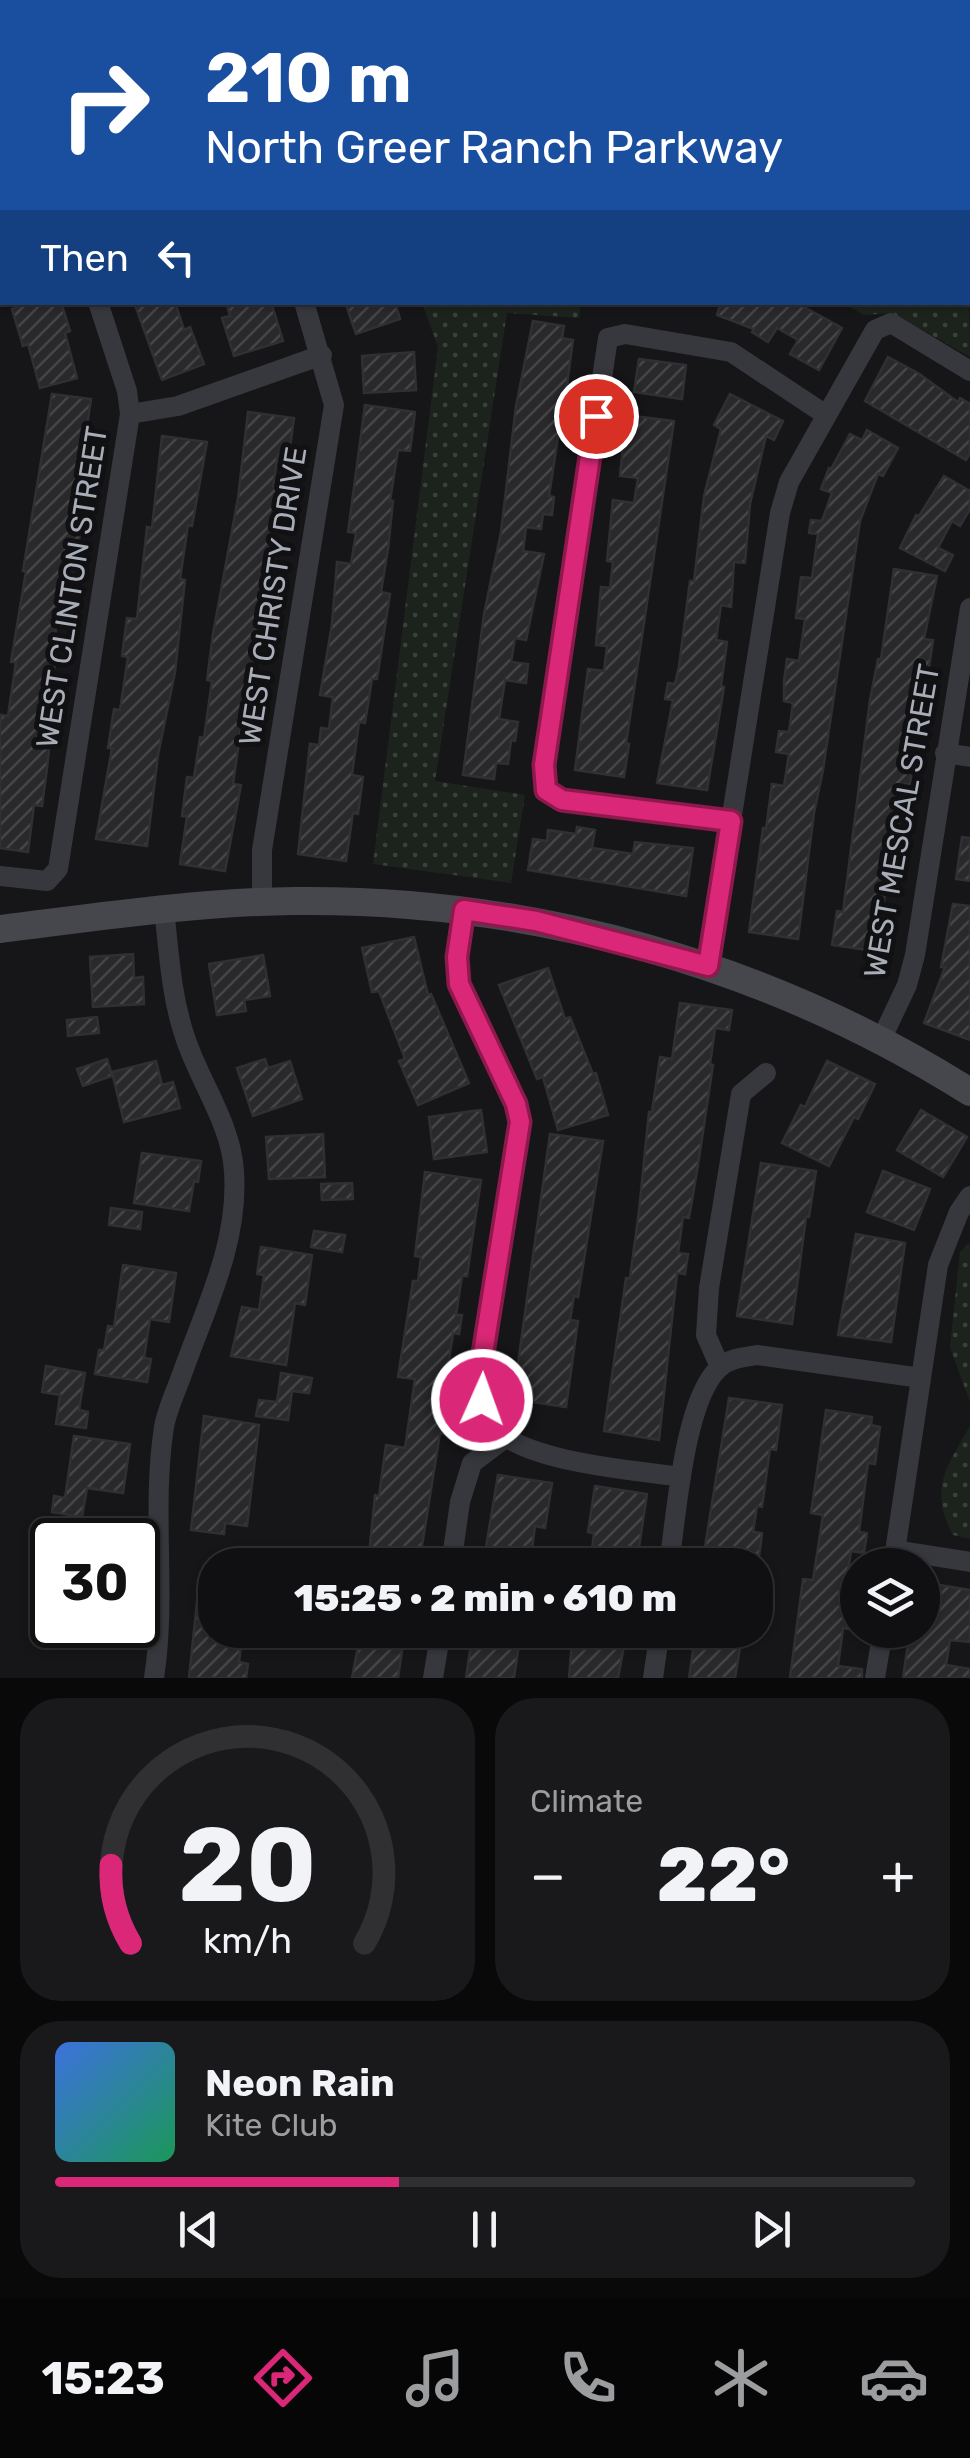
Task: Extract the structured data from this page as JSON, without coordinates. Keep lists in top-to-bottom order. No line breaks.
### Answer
{"streets":{"street":["WEST CLINTON STREET","WEST CHRISTY DRIVE","WEST MESCAL STREET"]},"page":{"turn":["210 m","North Greer Ranch Parkway"],"then":"Then","limit":"30","trip":"15:25 · 2 min · 610 m","tile":"Climate","heat":["−","22°","+"],"song":["Neon Rain","Kite Club"],"tabs":"15:23","gauge":["20","km/h"]}}
